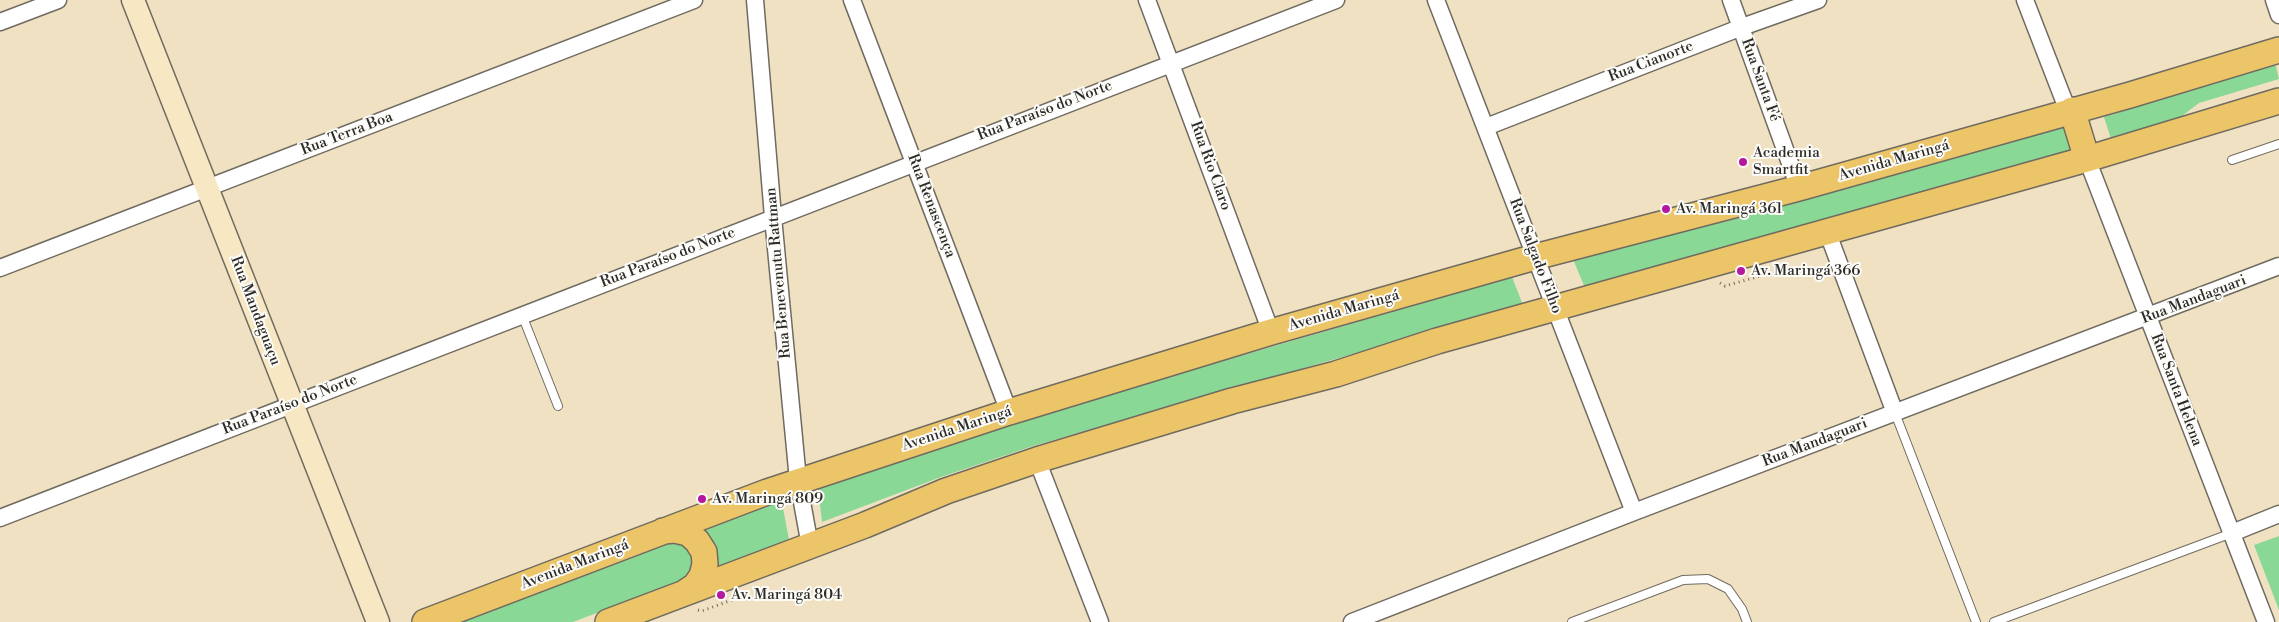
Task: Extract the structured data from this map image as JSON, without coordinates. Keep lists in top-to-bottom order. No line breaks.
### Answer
{"streets":{"main road":["Avenida Maringá"],"street":["Rua Cianorte","Rua Santa Fé","Rua Paraíso do Norte","Rua Terra Boa","Rua Rio Claro","Rua Renascença","Rua Salgado Filho","Rua Benevenutu Rattman","Rua Mandaguari","Rua Mandaguaçu","Rua Santa Helena"]},"crossings":[["Rua Cianorte","Rua Santa Fé"],["Rua Cianorte","Rua Salgado Filho"],["Rua Santa Fé","Avenida Maringá"],["Rua Paraíso do Norte","Rua Rio Claro"],["Rua Paraíso do Norte","Rua Renascença"],["Rua Paraíso do Norte","Rua Benevenutu Rattman"],["Rua Paraíso do Norte","Rua Mandaguaçu"],["Rua Terra Boa","Rua Mandaguaçu"],["Avenida Maringá","Rua Rio Claro"],["Avenida Maringá","Rua Renascença"],["Avenida Maringá","Rua Salgado Filho"],["Avenida Maringá","Rua Benevenutu Rattman"],["Rua Salgado Filho","Rua Mandaguari"],["Rua Mandaguari","Rua Santa Helena"]],"places":["Academia Smartfit","Av. Maringá 361","Av. Maringá 366","Av. Maringá 809","Av. Maringá 804"]}
